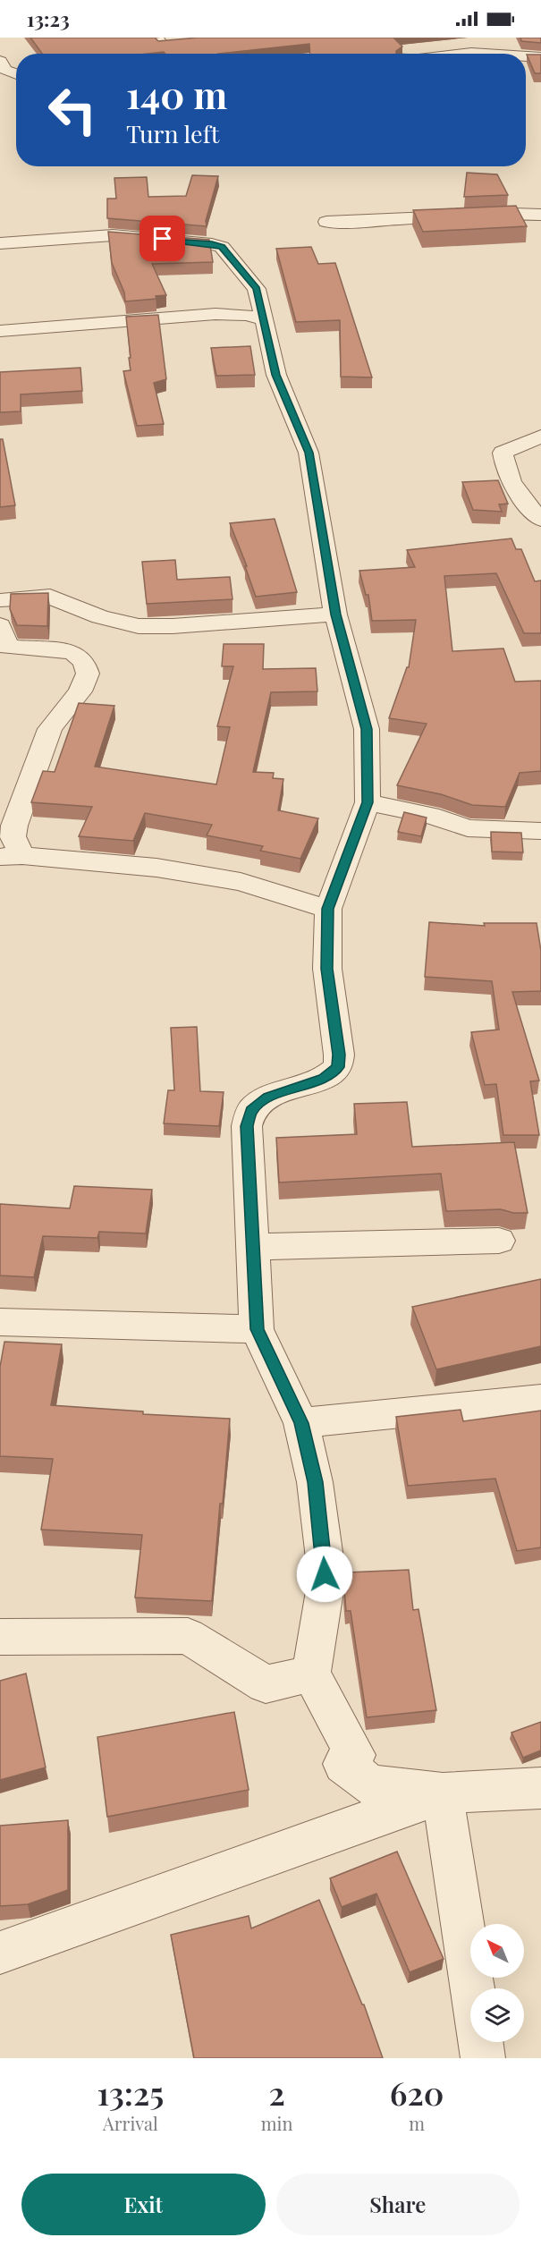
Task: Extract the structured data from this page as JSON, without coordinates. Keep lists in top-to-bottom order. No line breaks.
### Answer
{"north":"top left","page":{"status":"13:23","turn":["140 m","Turn left"],"eta":["13:25","Arrival","2","min","620","m"],"buttons":["Exit","Share"]}}
